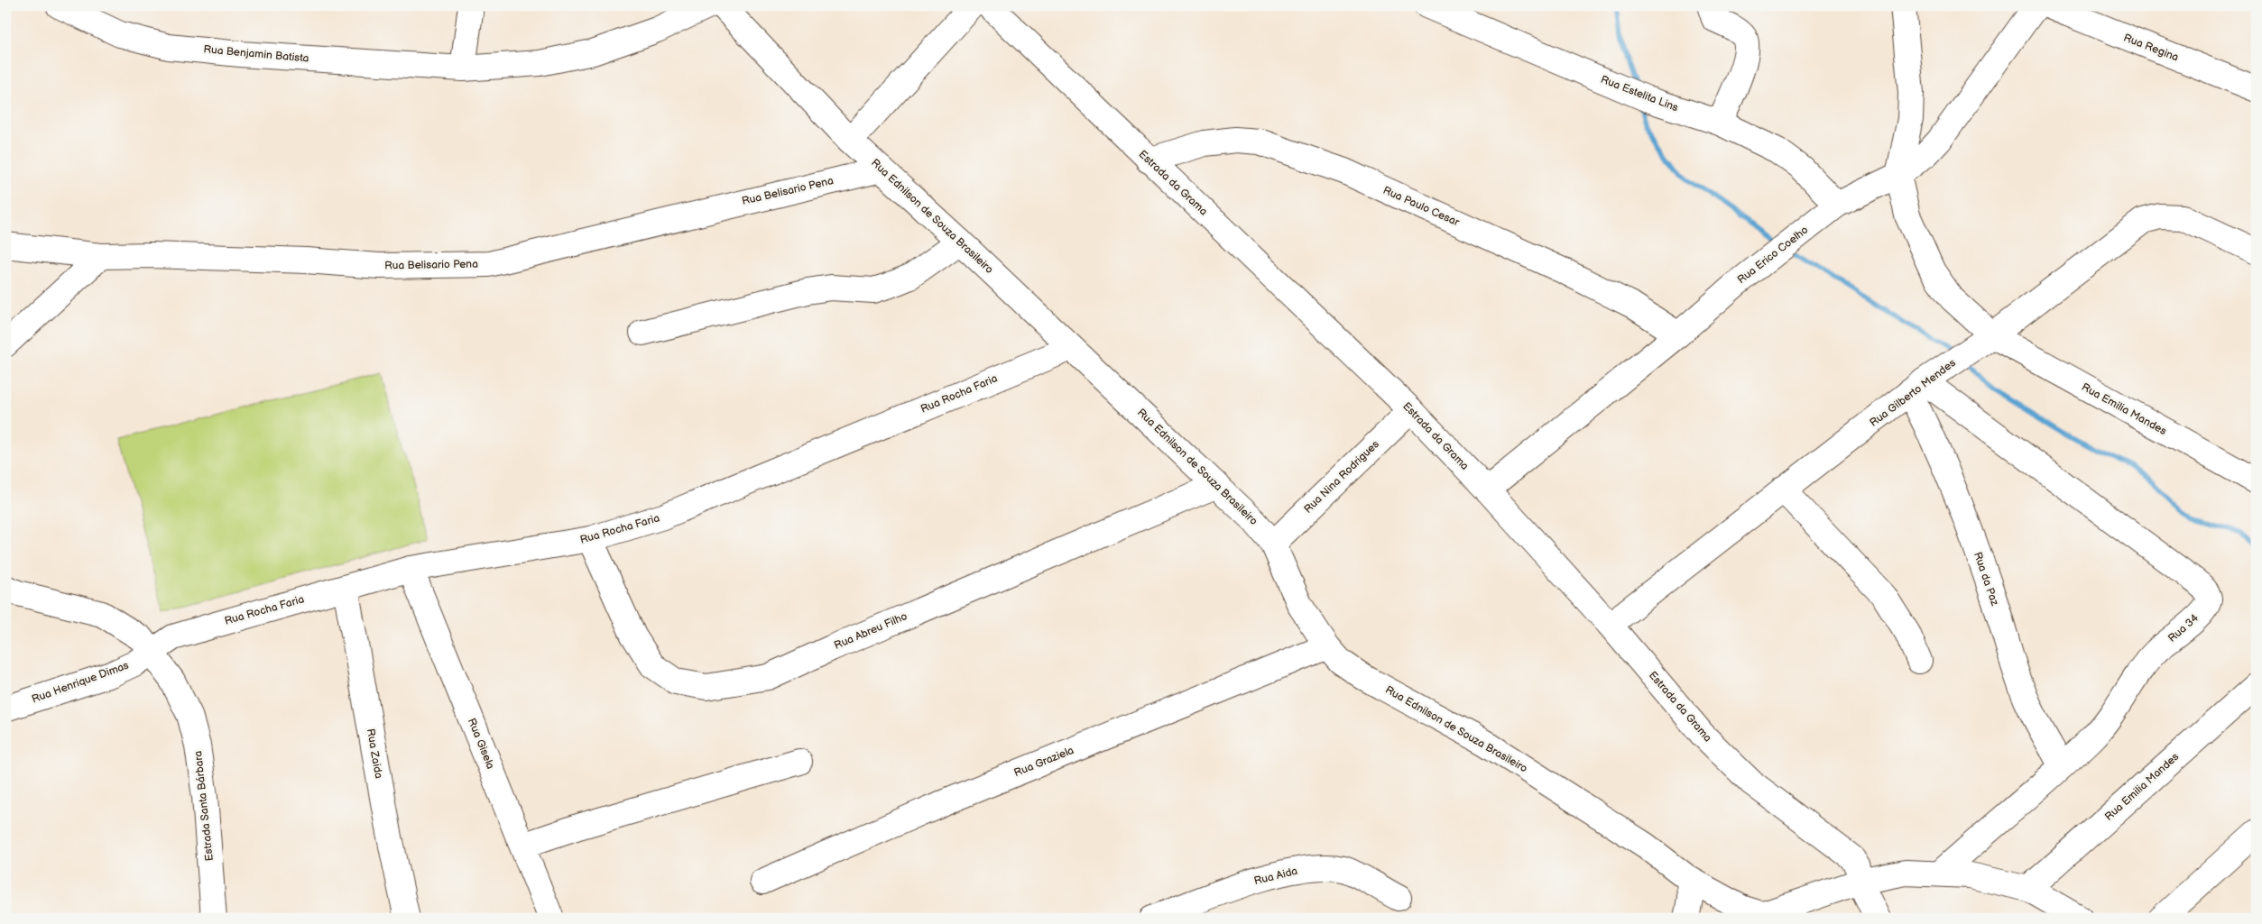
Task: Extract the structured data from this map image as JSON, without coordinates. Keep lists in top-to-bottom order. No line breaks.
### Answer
{"streets":{"street":["Rua Regina","Rua Benjamin Batista","Rua Estelita Lins","Estrada da Grama","Rua Belisario Pena","Rua Paulo Cesar","Rua Ednilson de Souza Brasileiro","Rua Erico Coelho","Rua Gilberto Mendes","Rua Rocha Faria","Rua Emilia Mandes","Rua Nina Rodrigues","Rua da Paz","Rua 34","Rua Abreu Filho","Rua Henrique Dimas","Rua Gisela","Rua Zaida","Rua Graziela","Estrada Santa Bárbara","Rua Aida"]},"crossings":[["Rua Estelita Lins","Rua Erico Coelho"],["Estrada da Grama","Rua Paulo Cesar"],["Estrada da Grama","Rua Erico Coelho"],["Estrada da Grama","Rua Gilberto Mendes"],["Estrada da Grama","Rua Nina Rodrigues"],["Rua Belisario Pena","Rua Ednilson de Souza Brasileiro"],["Rua Paulo Cesar","Rua Erico Coelho"],["Rua Ednilson de Souza Brasileiro","Rua Rocha Faria"],["Rua Ednilson de Souza Brasileiro","Rua Nina Rodrigues"],["Rua Ednilson de Souza Brasileiro","Rua Abreu Filho"],["Rua Ednilson de Souza Brasileiro","Rua Graziela"],["Rua Erico Coelho","Rua Emilia Mandes"],["Rua Gilberto Mendes","Rua Emilia Mandes"],["Rua Gilberto Mendes","Rua da Paz"],["Rua Gilberto Mendes","Rua 34"],["Rua Rocha Faria","Rua Abreu Filho"],["Rua Rocha Faria","Rua Henrique Dimas"],["Rua Rocha Faria","Rua Gisela"],["Rua Rocha Faria","Rua Zaida"],["Rua Rocha Faria","Estrada Santa Bárbara"],["Rua da Paz","Rua 34"],["Rua Henrique Dimas","Estrada Santa Bárbara"]]}
